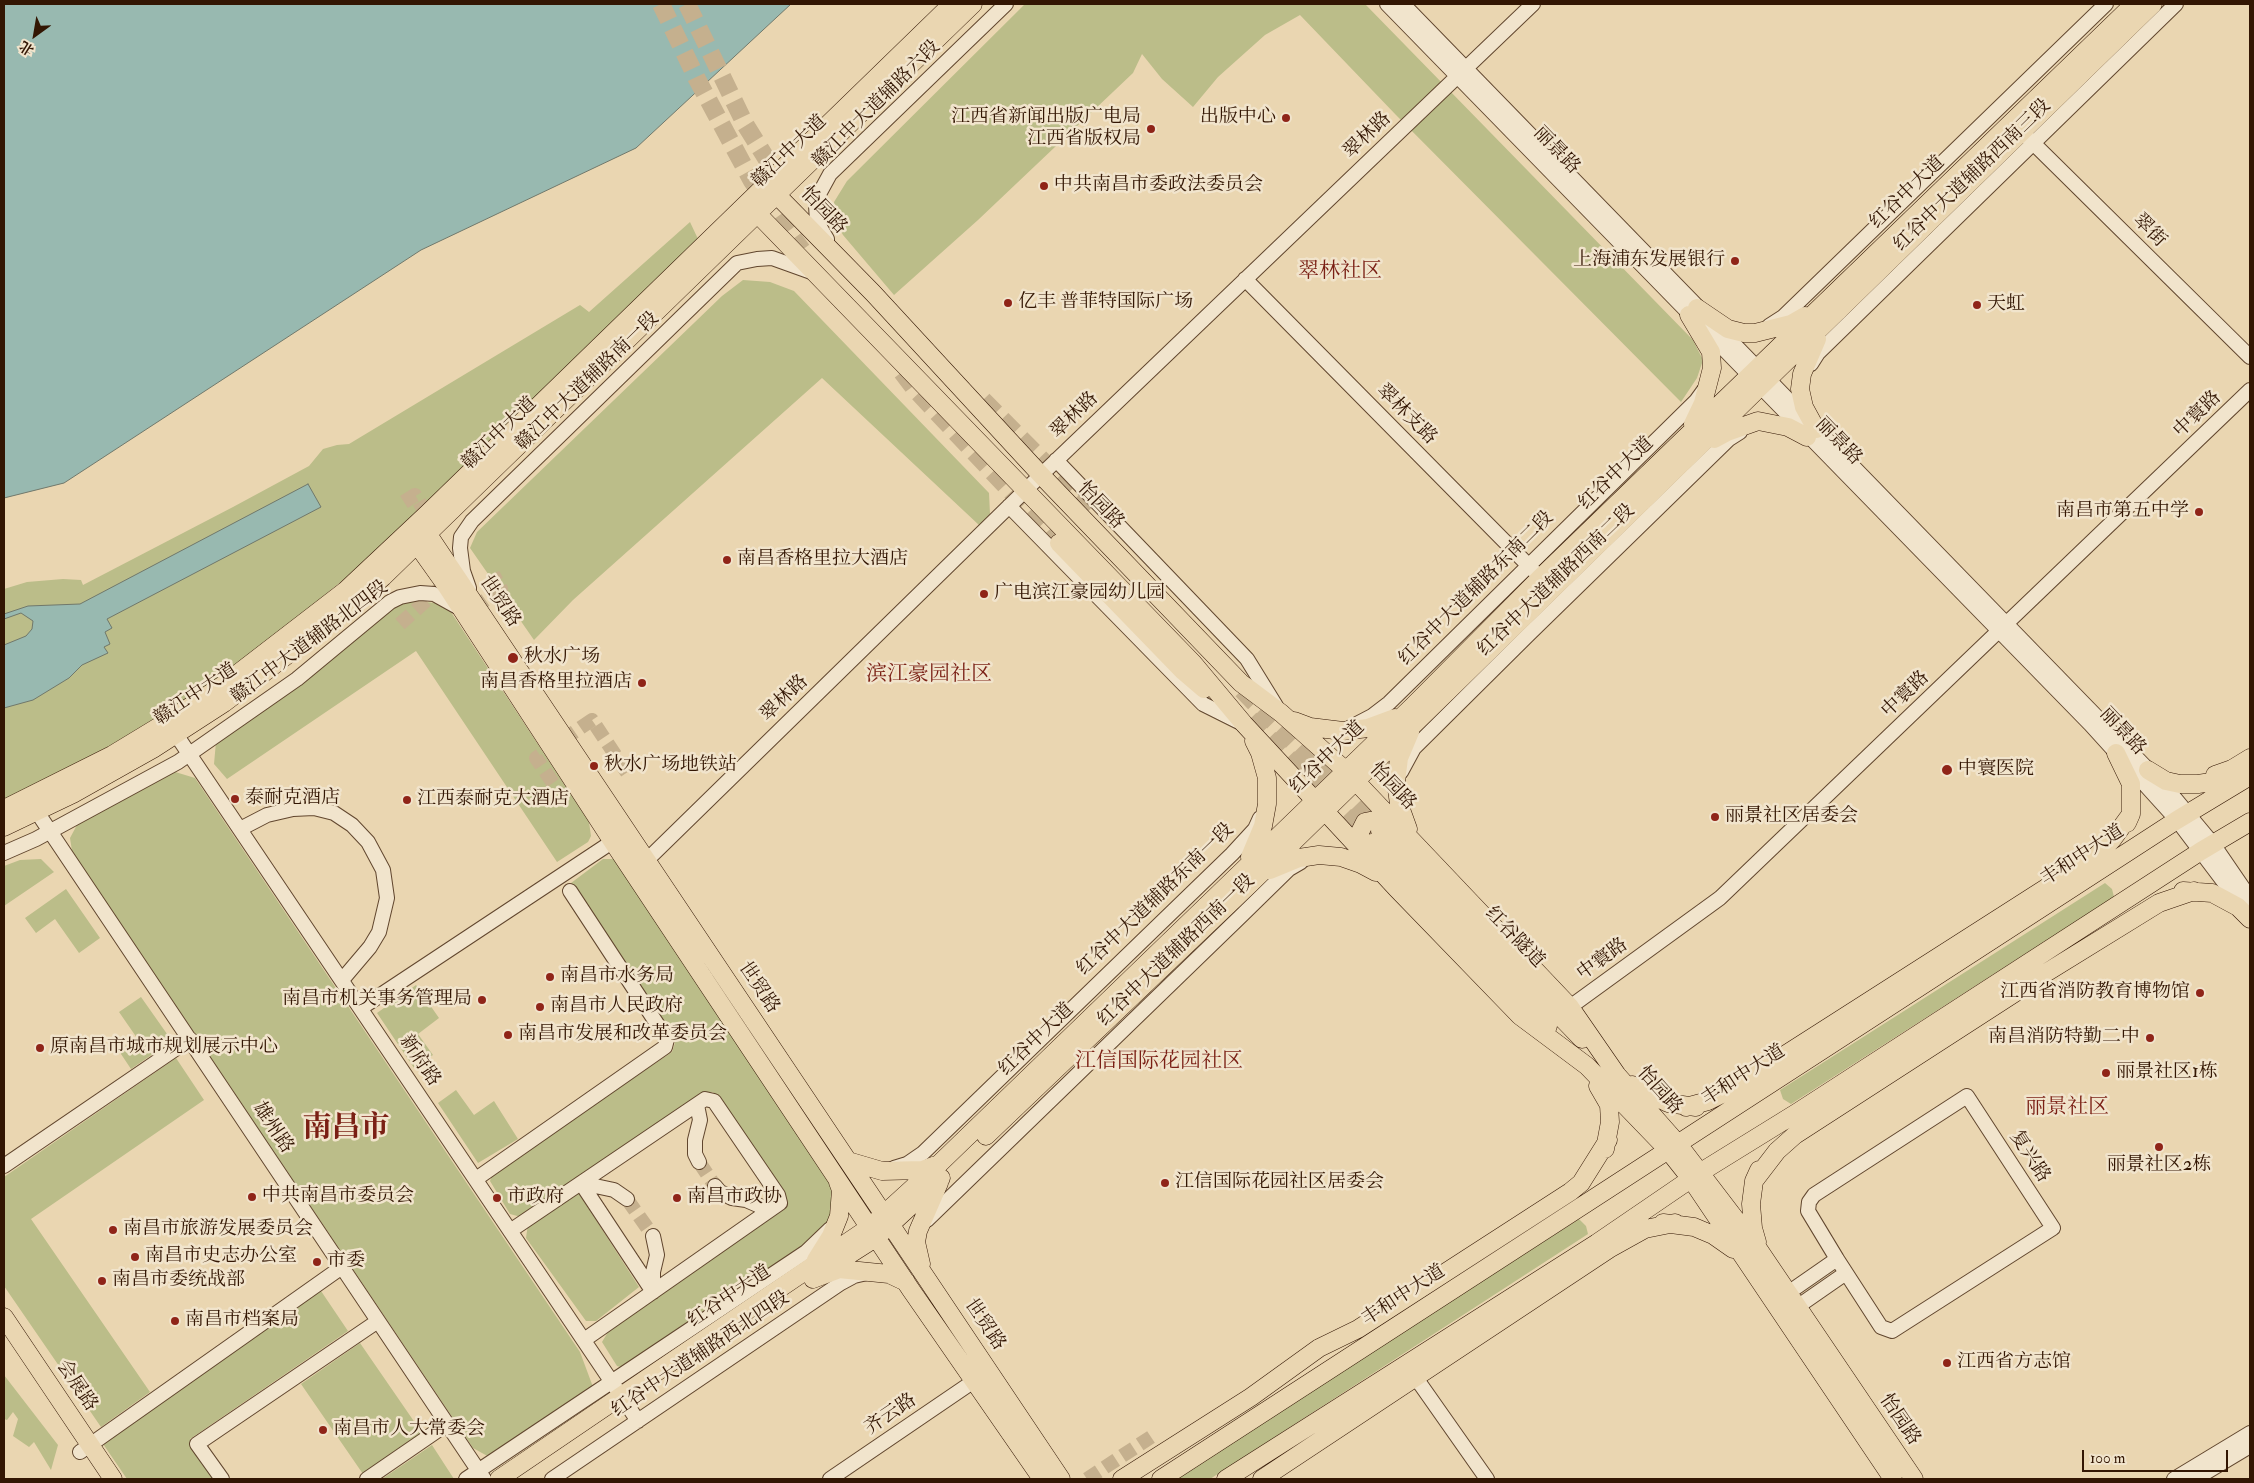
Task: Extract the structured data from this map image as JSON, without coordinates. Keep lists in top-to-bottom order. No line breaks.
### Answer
{"streets":{"main road":["赣江中大道","红谷中大道","怡园路","世贸路","丰和中大道","红谷隧道","会展路"],"street":["赣江中大道辅路六段","翠林路","丽景路","红谷中大道辅路西南三段","翠街","赣江中大道辅路南一段","翠林支路","中寰路","红谷中大道辅路西南二段","红谷中大道辅路东南二段","赣江中大道辅路北四段","红谷中大道辅路东南一段","红谷中大道辅路西南一段","新府路","雄州路","复兴路","红谷中大道辅路西北四段","齐云路"]},"crossings":[["赣江中大道辅路六段","怡园路"],["翠林路","丽景路"],["翠林路","怡园路"],["翠林路","翠林支路"],["翠林路","世贸路"],["丽景路","红谷中大道"],["丽景路","中寰路"],["丽景路","丰和中大道"],["赣江中大道","怡园路"],["赣江中大道","世贸路"],["赣江中大道","新府路"],["赣江中大道","雄州路"],["红谷中大道辅路西南三段","红谷中大道"],["红谷中大道辅路西南三段","翠街"],["红谷中大道","怡园路"],["红谷中大道","翠街"],["红谷中大道","翠林支路"],["红谷中大道","世贸路"],["红谷中大道","新府路"],["怡园路","赣江中大道辅路南一段"],["怡园路","中寰路"],["怡园路","丰和中大道"],["怡园路","红谷隧道"],["赣江中大道辅路南一段","世贸路"],["赣江中大道辅路南一段","赣江中大道辅路北四段"],["翠林支路","红谷中大道辅路东南二段"],["世贸路","赣江中大道辅路北四段"],["世贸路","齐云路"],["赣江中大道辅路北四段","新府路"],["赣江中大道辅路北四段","雄州路"],["新府路","红谷中大道辅路西北四段"]],"districts":["翠林社区","滨江豪园社区","江信国际花园社区","丽景社区","南昌市"],"places":["出版中心","江西省新闻出版广电局 江西省版权局","中共南昌市委政法委员会","上海浦东发展银行","亿丰 普菲特国际广场","天虹","南昌市第五中学","南昌香格里拉大酒店","广电滨江豪园幼儿园","秋水广场","南昌香格里拉酒店","秋水广场地铁站","中寰医院","泰耐克酒店","江西泰耐克大酒店","丽景社区居委会","南昌市水务局","江西省消防教育博物馆","南昌市机关事务管理局","南昌市人民政府","南昌市发展和改革委员会","南昌消防特勤二中","原南昌市城市规划展示中心","丽景社区1栋","丽景社区2栋","江信国际花园社区居委会","中共南昌市委员会","市政府","南昌市政协","南昌市旅游发展委员会","南昌市史志办公室","市委","南昌市委统战部","南昌市档案局","江西省方志馆","南昌市人大常委会"],"scale_bar":"100 m","north":"bottom left"}
